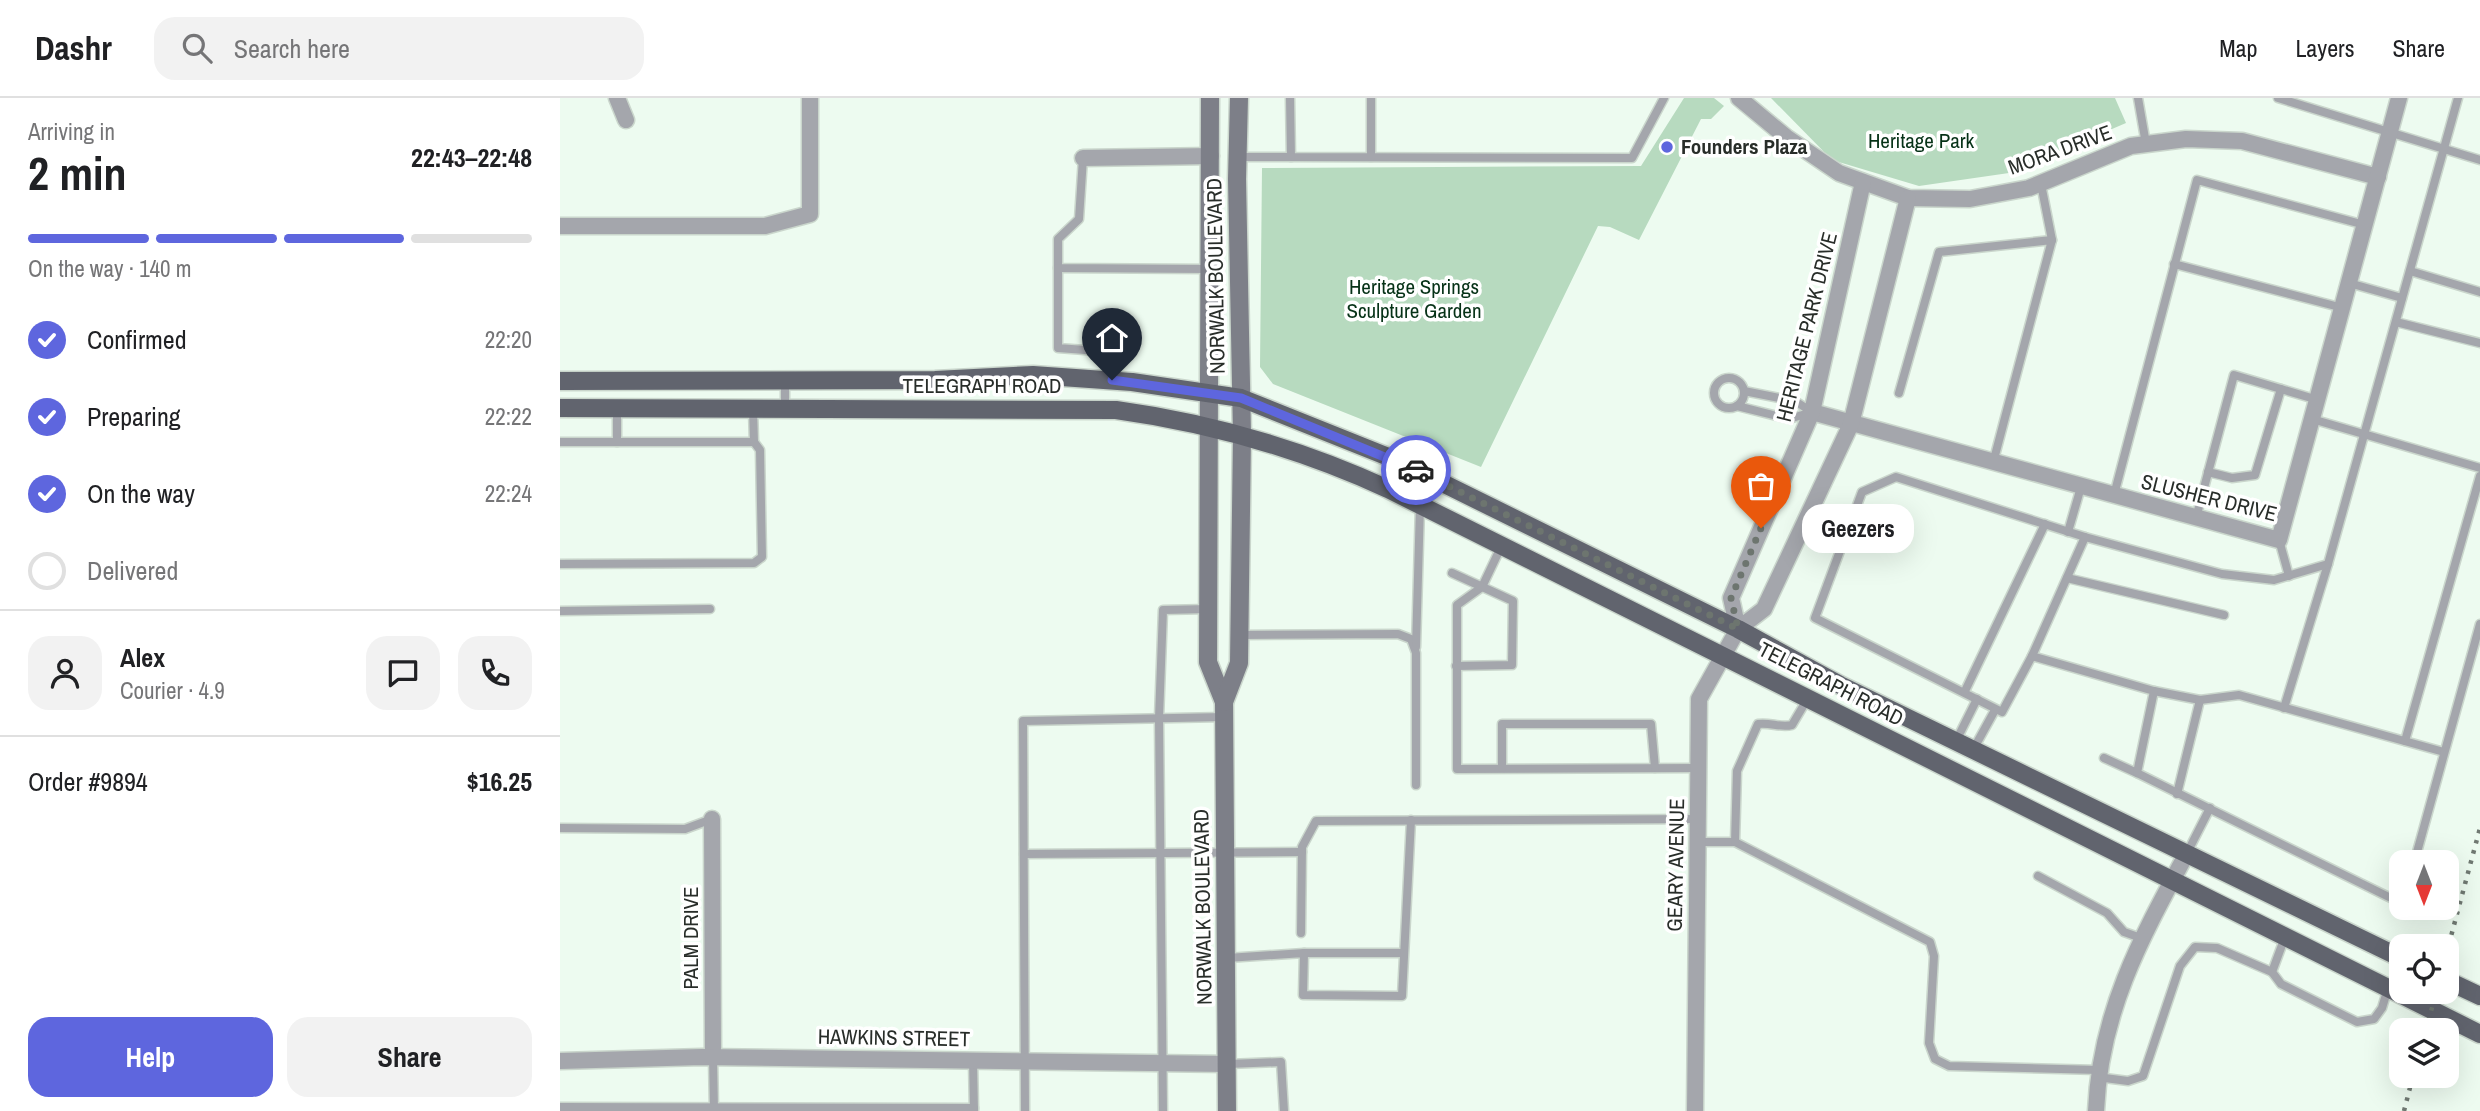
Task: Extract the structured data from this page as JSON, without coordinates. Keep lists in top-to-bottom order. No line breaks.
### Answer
{"streets":{"main road":["NORWALK BOULEVARD","TELEGRAPH ROAD"],"street":["MORA DRIVE","HERITAGE PARK DRIVE","SLUSHER DRIVE","GEARY AVENUE","PALM DRIVE","HAWKINS STREET"]},"crossings":[["MORA DRIVE","HERITAGE PARK DRIVE"],["MORA DRIVE","SLUSHER DRIVE"],["NORWALK BOULEVARD","TELEGRAPH ROAD"],["NORWALK BOULEVARD","HAWKINS STREET"],["HERITAGE PARK DRIVE","TELEGRAPH ROAD"],["HERITAGE PARK DRIVE","SLUSHER DRIVE"],["HERITAGE PARK DRIVE","GEARY AVENUE"],["TELEGRAPH ROAD","GEARY AVENUE"],["PALM DRIVE","HAWKINS STREET"]],"parks":["Heritage Park","Heritage Springs Sculpture Garden"],"places":["Founders Plaza","Geezers"],"north":"bottom","page":{"header":"Dashr","search":"Search here","nav":["Map","Layers","Share"],"heading":["2 min","Arriving in","22:43–22:48"],"panel":["Alex","Courier · 4.9","Order #9894","$16.25"],"bar":"On the way · 140 m","list":[["Confirmed","22:20"],["Preparing","22:22"],["On the way","22:24"],"Delivered"],"bubble":"Geezers","buttons":["Help","Share"]}}
